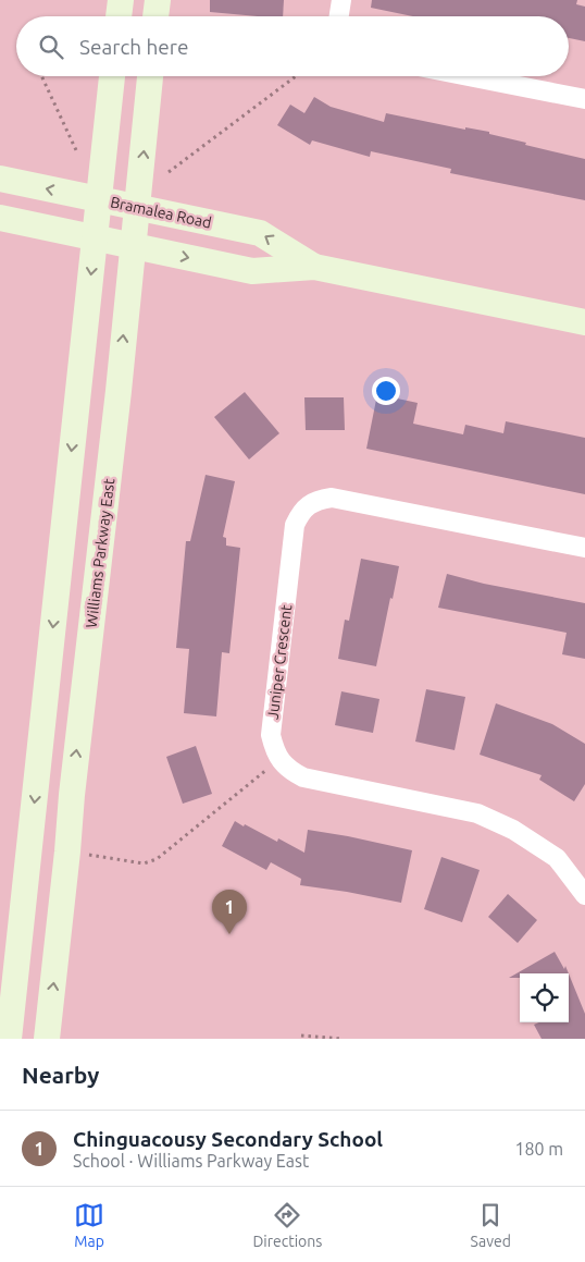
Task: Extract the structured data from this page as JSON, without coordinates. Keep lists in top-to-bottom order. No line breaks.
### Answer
{"streets":{"main road":["Bramalea Road","Williams Parkway East"],"street":["Juniper Crescent"]},"crossings":[["Bramalea Road","Williams Parkway East"]],"page":{"search":"Search here","pins":"1","heading":"Nearby","list":[{"mark":"1","name":"Chinguacousy Secondary School","note":"School · Williams Parkway East","value":"180 m"}],"nav":["Map","Directions","Saved"]}}
